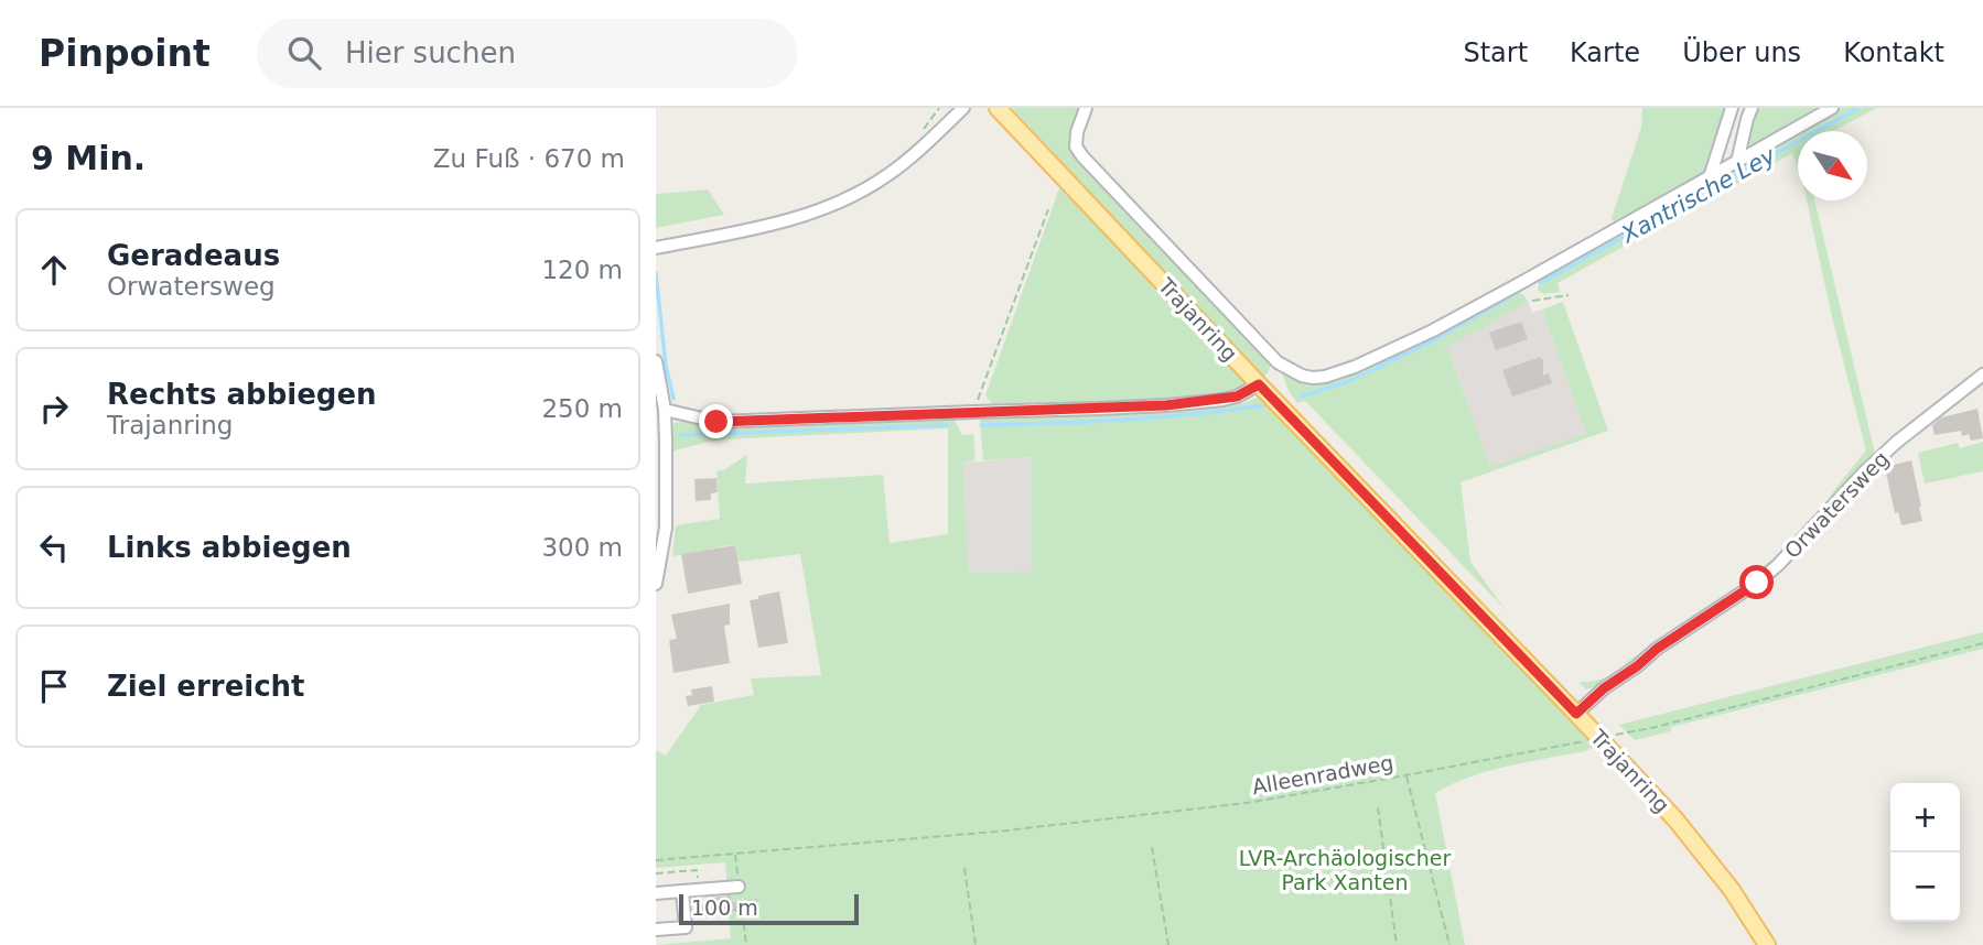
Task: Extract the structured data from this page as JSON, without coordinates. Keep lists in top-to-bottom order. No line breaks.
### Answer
{"streets":{"main road":["Trajanring"],"street":["Orwatersweg"],"path":["Alleenradweg"]},"crossings":[["Trajanring","Orwatersweg"],["Trajanring","Alleenradweg"]],"water":["Xantrische Ley"],"parks":["LVR-Archäologischer Park Xanten"],"scale_bar":"100 m","north":"bottom right","page":{"header":"Pinpoint","search":"Hier suchen","nav":["Start","Karte","Über uns","Kontakt"],"heading":["9 Min.","Zu Fuß · 670 m"],"list":[["Geradeaus","Orwatersweg","120 m"],["Rechts abbiegen","Trajanring","250 m"],["Links abbiegen","300 m"],"Ziel erreicht"],"map_buttons":["+","−"],"scale":"100 m"}}
